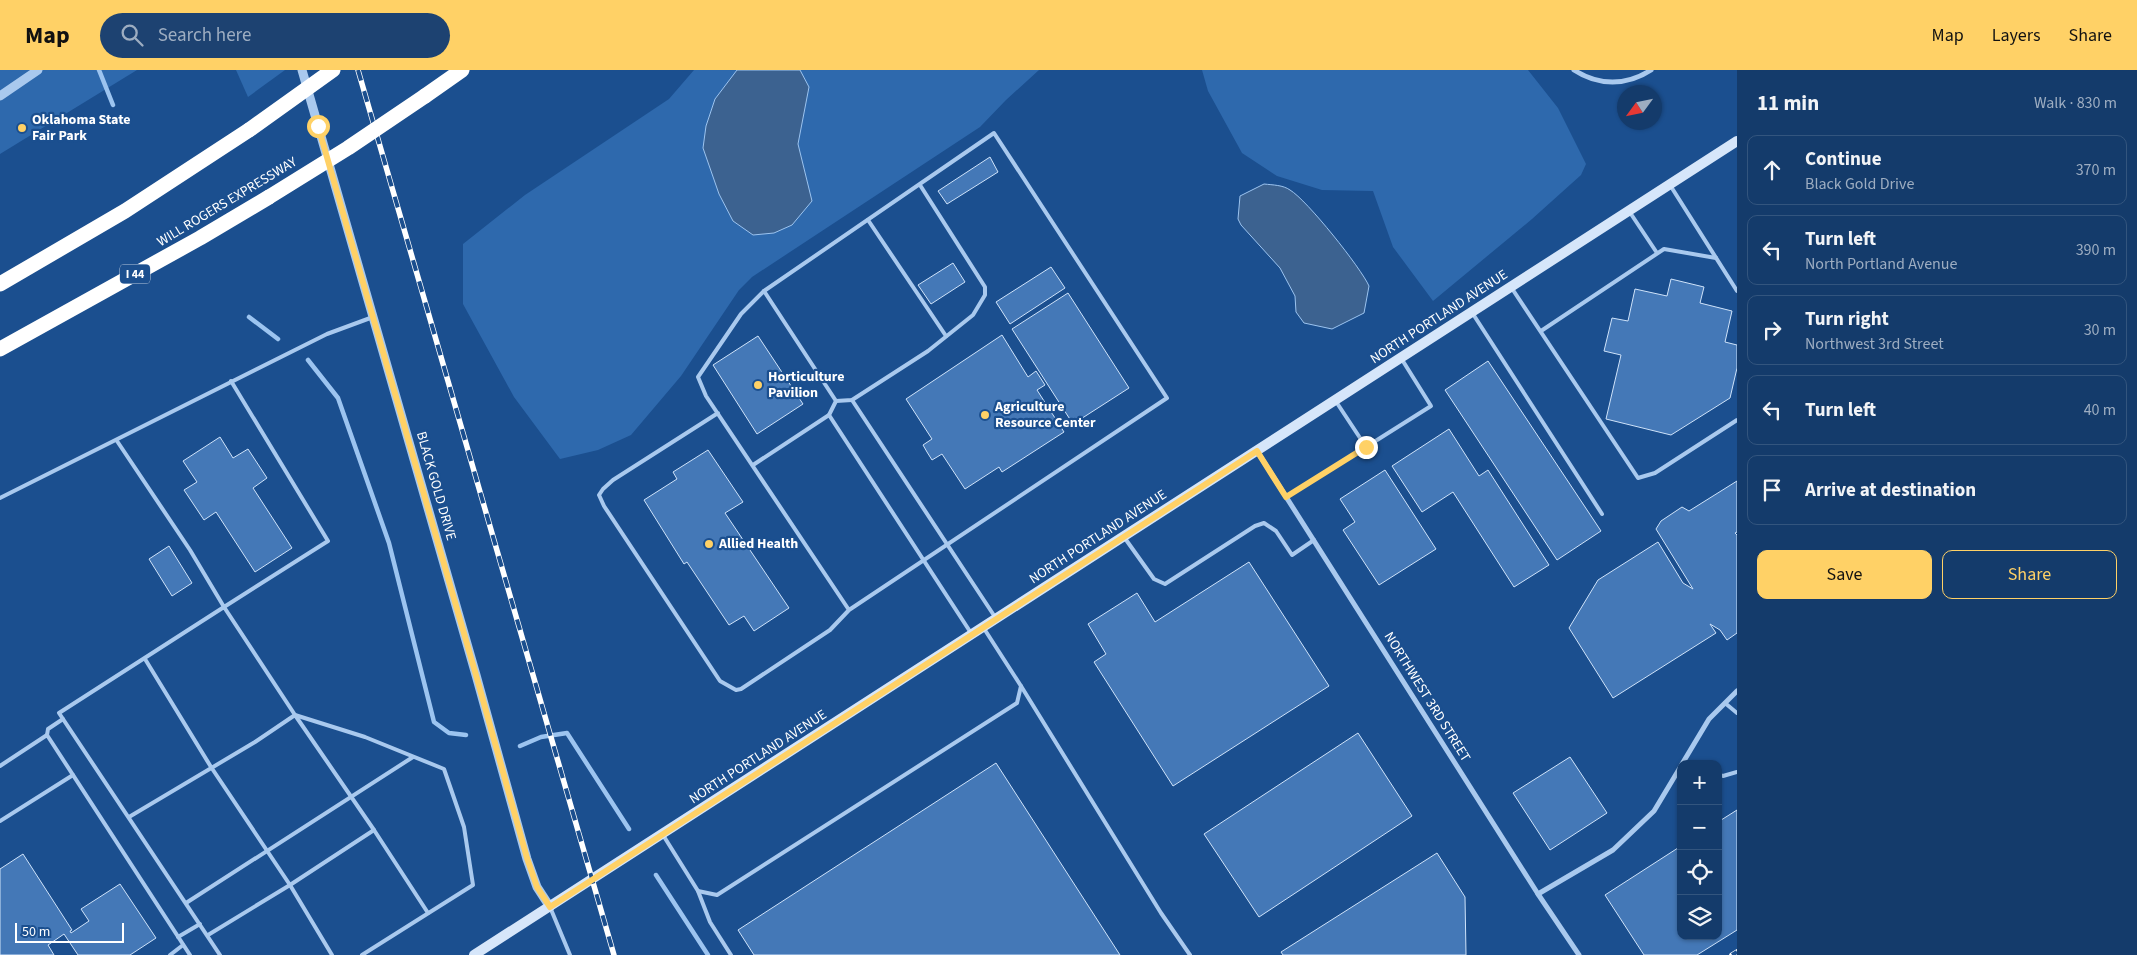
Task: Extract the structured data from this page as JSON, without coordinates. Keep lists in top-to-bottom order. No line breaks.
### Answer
{"streets":{"highway":["WILL ROGERS EXPRESSWAY","I 44"],"main road":["NORTH PORTLAND AVENUE"],"street":["BLACK GOLD DRIVE","NORTHWEST 3RD STREET"]},"crossings":[["NORTH PORTLAND AVENUE","BLACK GOLD DRIVE"],["NORTH PORTLAND AVENUE","NORTHWEST 3RD STREET"]],"places":["Oklahoma State Fair Park","Horticulture Pavilion","Agriculture Resource Center","Allied Health"],"scale_bar":"50 m","north":"bottom left","page":{"header":"Map","search":"Search here","nav":["Map","Layers","Share"],"heading":["11 min","Walk · 830 m"],"list":[["Continue","Black Gold Drive","370 m"],["Turn left","North Portland Avenue","390 m"],["Turn right","Northwest 3rd Street","30 m"],["Turn left","40 m"],"Arrive at destination"],"buttons":["Save","Share"],"map_buttons":["+","−"],"scale":"50 m"}}
